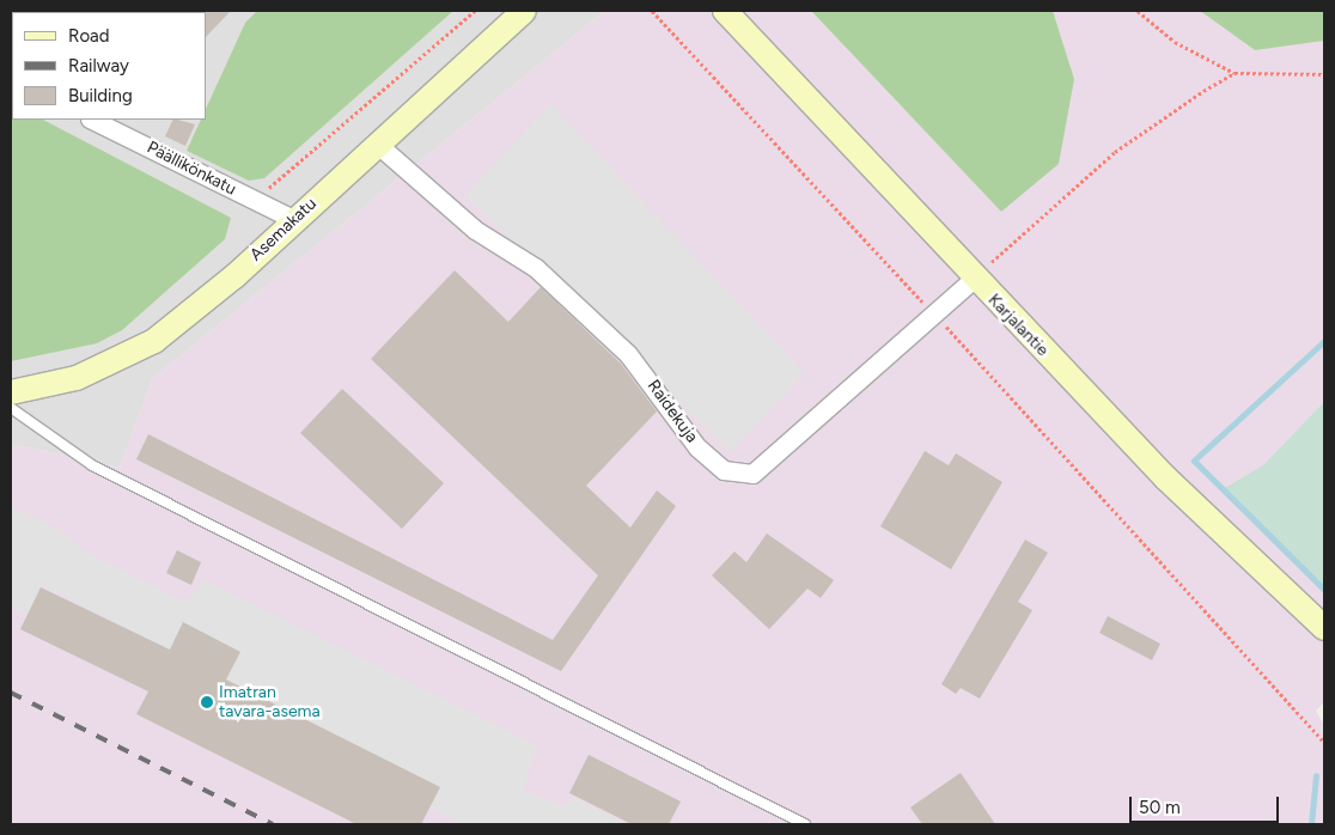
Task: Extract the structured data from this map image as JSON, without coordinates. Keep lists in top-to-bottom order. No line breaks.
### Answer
{"streets":{"main road":["Asemakatu","Karjalantie"],"street":["Päällikönkatu","Raidekuja"]},"crossings":[["Päällikönkatu","Asemakatu"],["Asemakatu","Raidekuja"],["Karjalantie","Raidekuja"]],"places":["Imatran tavara-asema"],"legend":["Road","Railway","Building"],"scale_bar":"50 m"}
